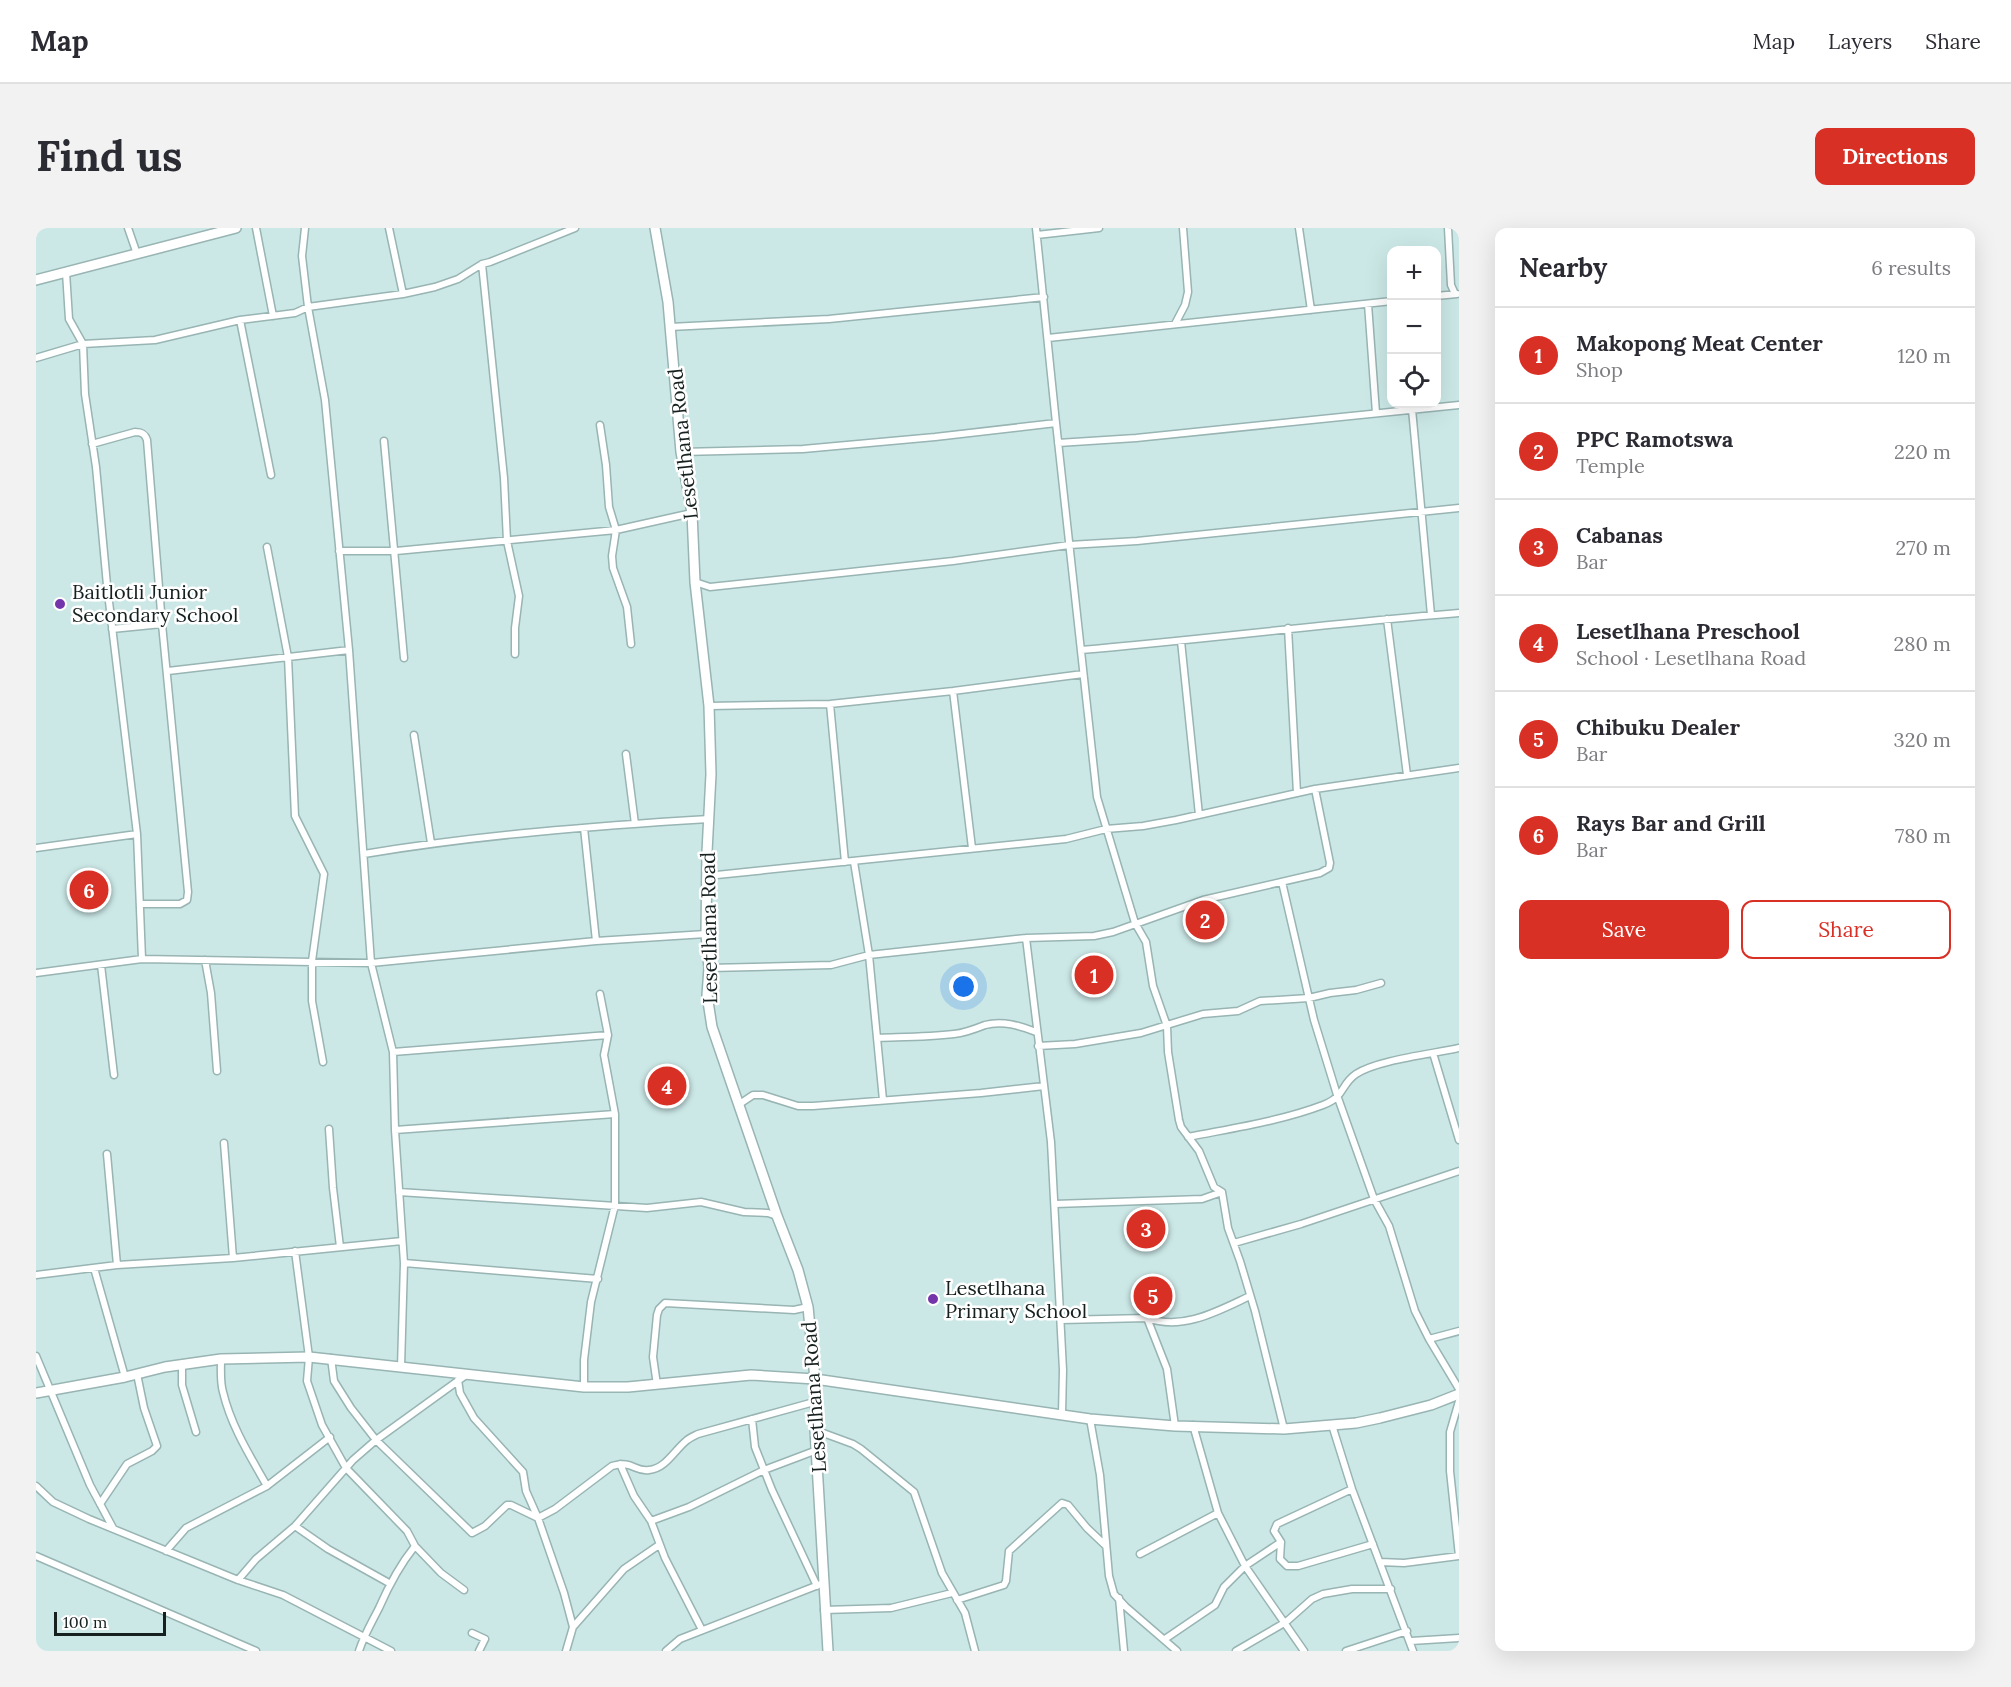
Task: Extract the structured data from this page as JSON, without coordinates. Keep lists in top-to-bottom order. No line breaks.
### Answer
{"streets":{"street":["Lesetlhana Road"]},"places":["Baitlotli Junior Secondary School","Lesetlhana Primary School"],"scale_bar":"100 m","page":{"header":"Map","nav":["Map","Layers","Share"],"buttons":["Directions",["Save","Share"]],"title":"Find us","heading":["Nearby","6 results"],"map_buttons":["+","−"],"list":[{"mark":"1","name":"Makopong Meat Center","note":"Shop","value":"120 m"},{"mark":"2","name":"PPC Ramotswa","note":"Temple","value":"220 m"},{"mark":"3","name":"Cabanas","note":"Bar","value":"270 m"},{"mark":"4","name":"Lesetlhana Preschool","note":"School · Lesetlhana Road","value":"280 m"},{"mark":"5","name":"Chibuku Dealer","note":"Bar","value":"320 m"},{"mark":"6","name":"Rays Bar and Grill","note":"Bar","value":"780 m"}],"pins":["6","2","1","4","3","5"],"scale":"100 m"}}
